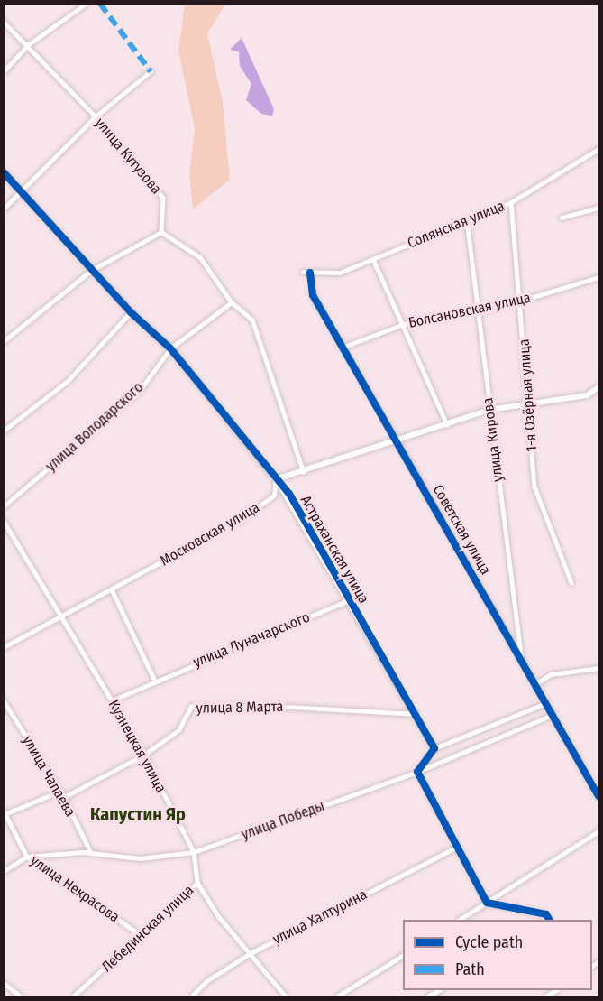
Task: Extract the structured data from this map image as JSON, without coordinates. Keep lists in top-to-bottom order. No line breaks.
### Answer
{"streets":{"street":["улица Кутузова","Солянская улица","Болсановская улица","1-я Озёрная улица","улица Володарского","улица Кирова","Советская улица","Московская улица","Астраханская улица","улица Луначарского","улица 8 Марта","Кузнецкая улица","улица Чапаева","улица Победы","улица Некрасова","улица Халтурина","Лебединская улица"]},"crossings":[["Солянская улица","1-я Озёрная улица"],["Солянская улица","улица Кирова"],["Солянская улица","Советская улица"],["Болсановская улица","1-я Озёрная улица"],["Болсановская улица","улица Кирова"],["Болсановская улица","Советская улица"],["улица Володарского","Астраханская улица"],["улица Кирова","Советская улица"],["Советская улица","улица Победы"],["Московская улица","Астраханская улица"],["Московская улица","Кузнецкая улица"],["Астраханская улица","улица Луначарского"],["Астраханская улица","улица 8 Марта"],["улица Луначарского","Кузнецкая улица"],["улица 8 Марта","Кузнецкая улица"],["улица 8 Марта","улица Чапаева"],["Кузнецкая улица","улица Победы"],["Кузнецкая улица","улица Халтурина"],["Кузнецкая улица","Лебединская улица"],["улица Чапаева","улица Победы"],["улица Победы","улица Некрасова"],["улица Некрасова","Лебединская улица"]],"districts":["Капустин Яр"],"legend":["Cycle path","Path"]}
